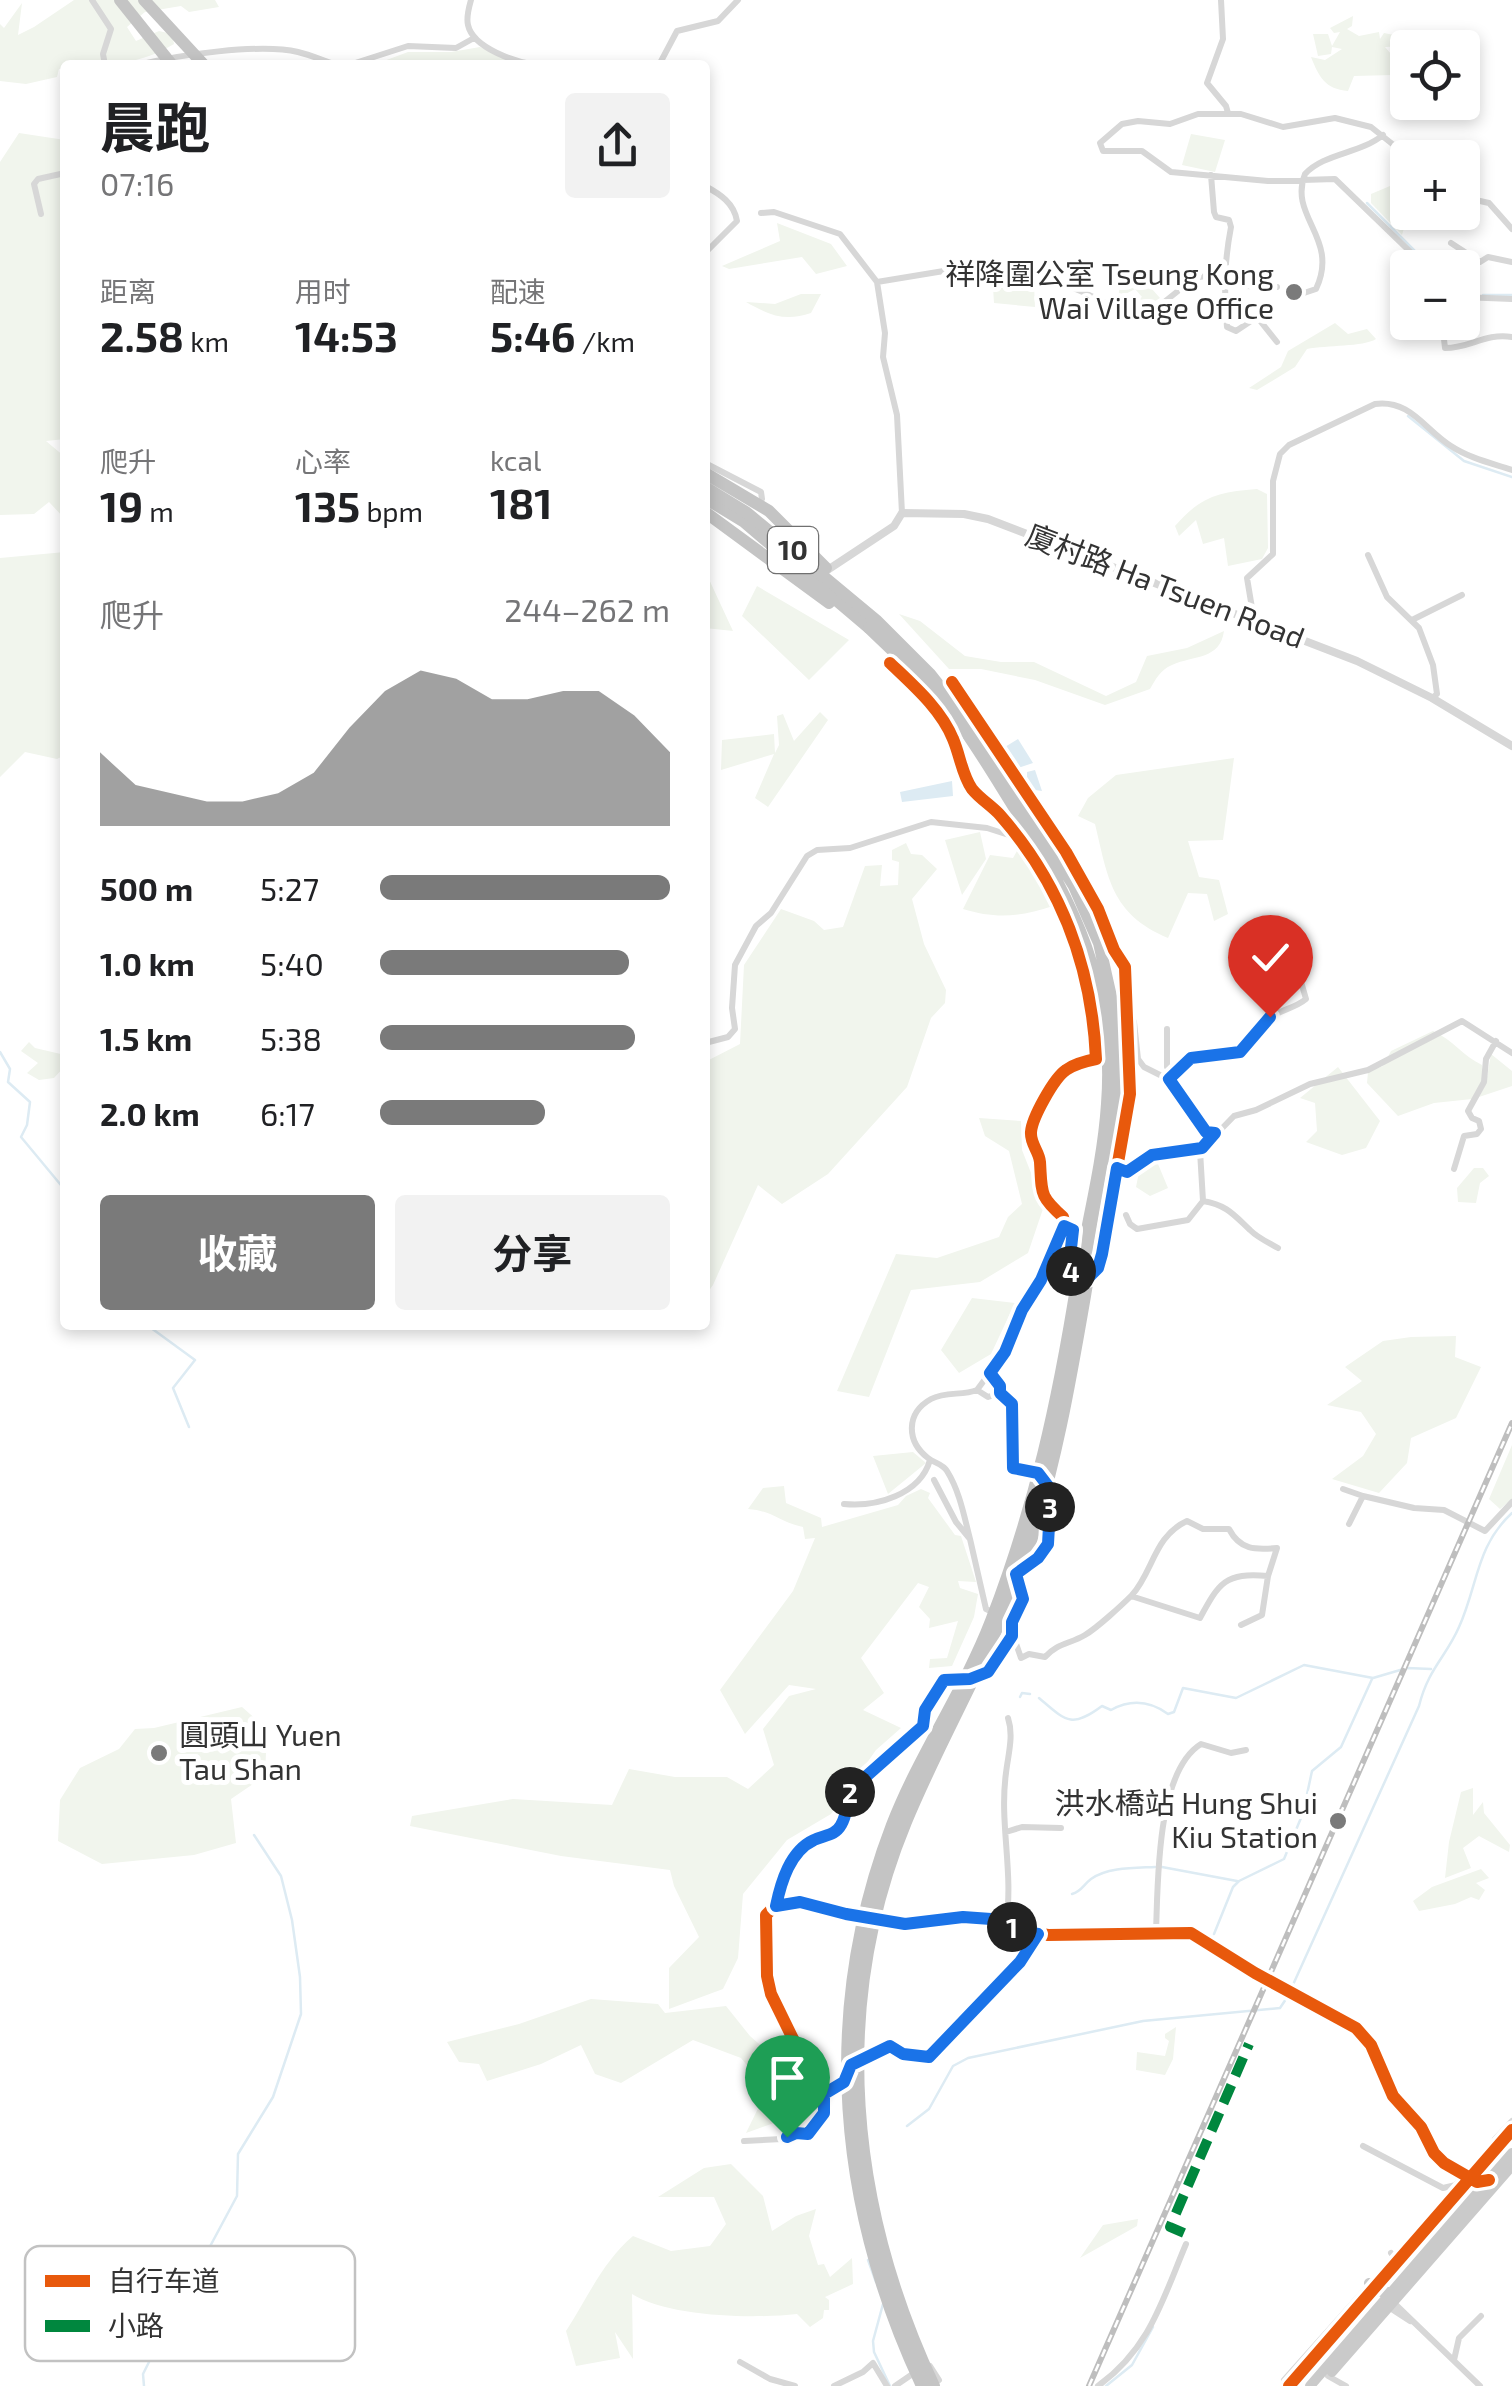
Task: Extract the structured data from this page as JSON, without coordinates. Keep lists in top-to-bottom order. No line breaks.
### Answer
{"streets":{"highway":["10"],"street":["廈村路 Ha Tsuen Road"]},"places":["祥降圍公室 Tseung Kong Wai Village Office","圓頭山 Yuen Tau Shan","洪水橋站 Hung Shui Kiu Station"],"legend":["自行车道","小路"],"page":{"map_buttons":["+","−"],"heading":["晨跑","07:16"],"stats":[["距离","2.58 km"],["用时","14:53"],["配速","5:46 /km"],["爬升","19 m"],["心率","135 bpm"],["kcal","181"]],"chart":["爬升","244–262 m"],"list":[{"name":"500 m","note":"5:27"},{"name":"1.0 km","note":"5:40"},{"name":"1.5 km","note":"5:38"},{"name":"2.0 km","note":"6:17"}],"buttons":["收藏","分享"],"pins":["4","3","2","1"]}}
